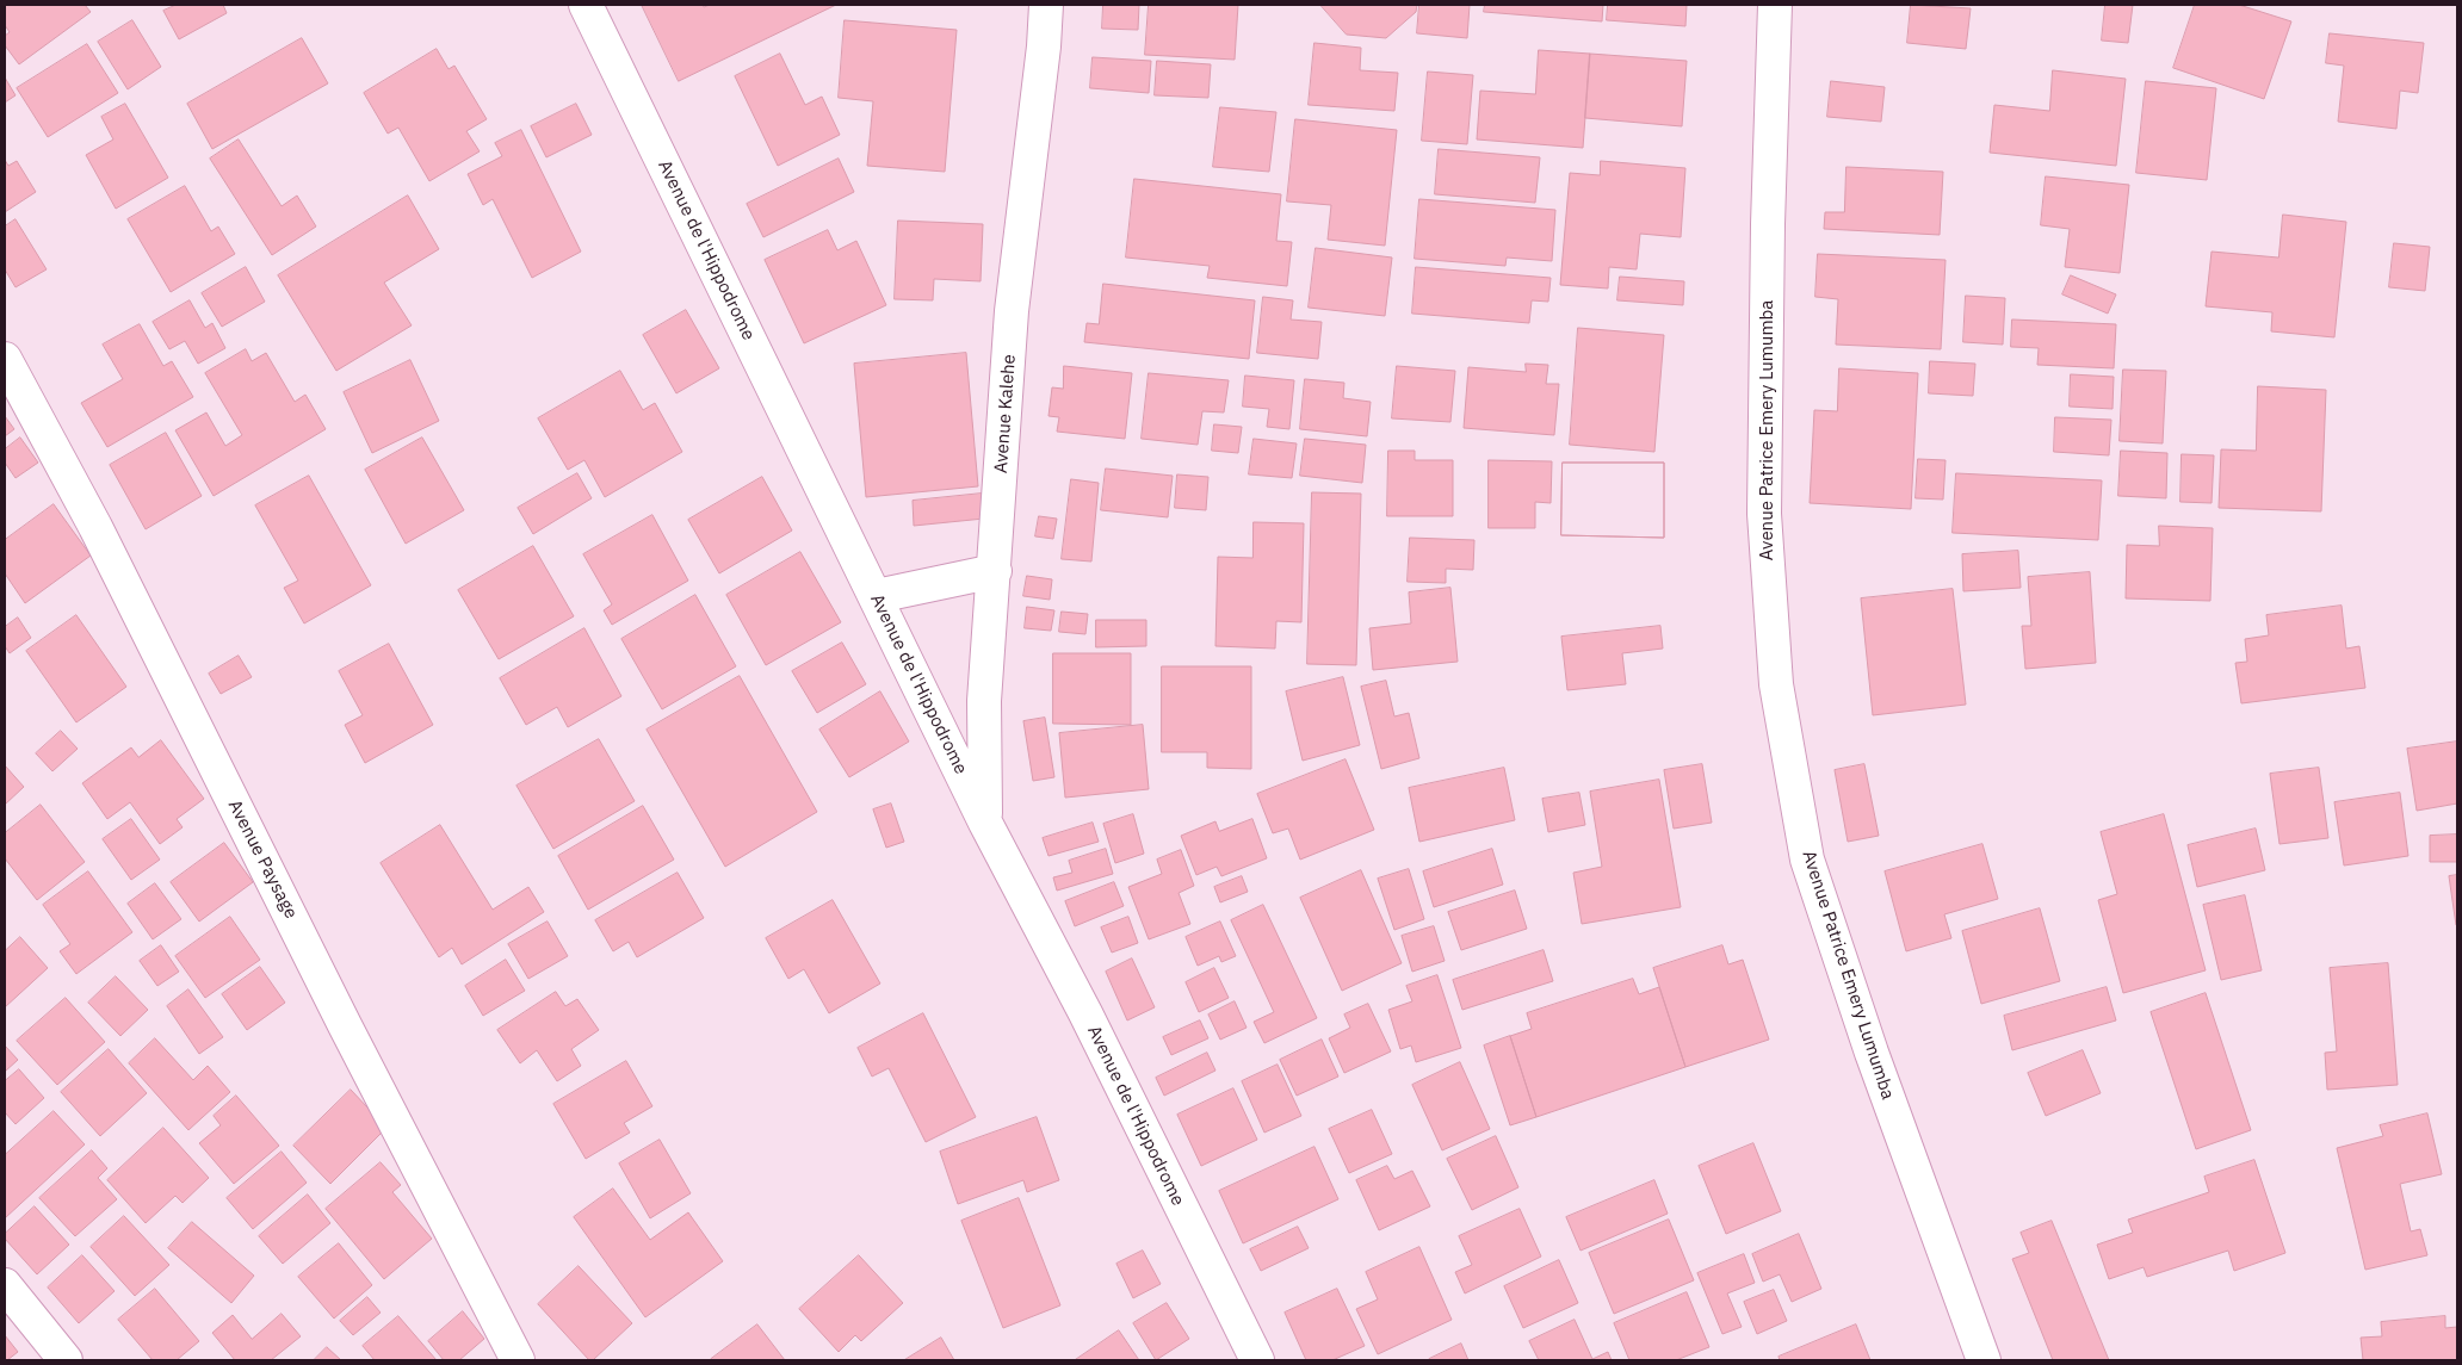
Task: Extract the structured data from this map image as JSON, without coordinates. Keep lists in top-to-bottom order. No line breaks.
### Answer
{"streets":{"street":["Avenue de l'Hippodrome","Avenue Kalehe","Avenue Patrice Emery Lumumba","Avenue Paysage"]},"crossings":[["Avenue de l'Hippodrome","Avenue Kalehe"]]}
